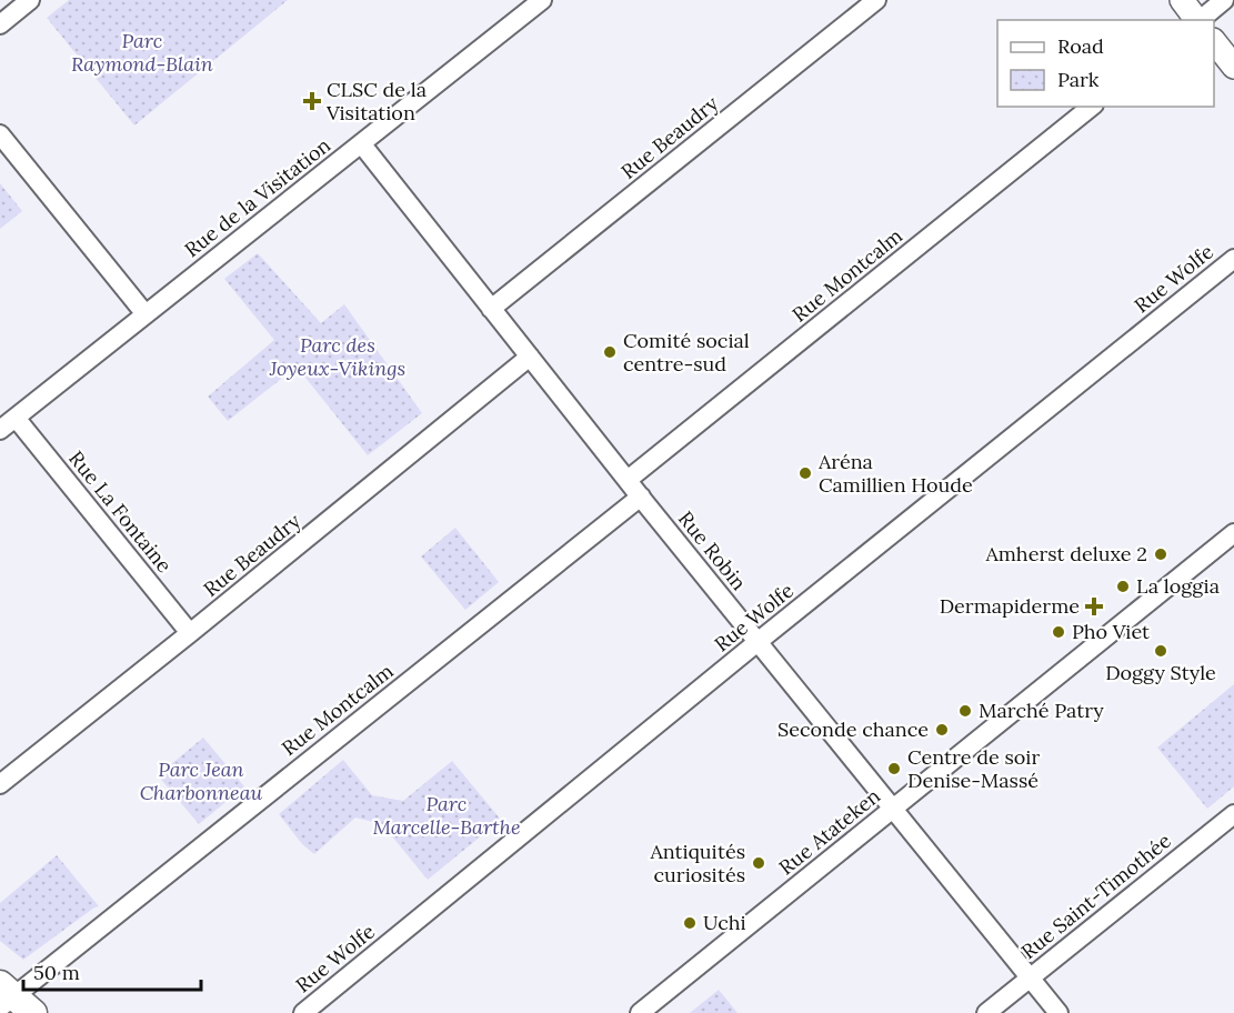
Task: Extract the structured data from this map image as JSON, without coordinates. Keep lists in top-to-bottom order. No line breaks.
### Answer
{"streets":{"street":["Rue Beaudry","Rue de la Visitation","Rue Montcalm","Rue Wolfe","Rue La Fontaine","Rue Robin","Rue Atateken","Rue Saint-Timothée"]},"crossings":[["Rue Beaudry","Rue La Fontaine"],["Rue Beaudry","Rue Robin"],["Rue de la Visitation","Rue La Fontaine"],["Rue de la Visitation","Rue Robin"],["Rue Montcalm","Rue Robin"],["Rue Wolfe","Rue Robin"],["Rue Robin","Rue Atateken"],["Rue Robin","Rue Saint-Timothée"]],"parks":["Parc Raymond-Blain","Parc des Joyeux-Vikings","Parc Jean Charbonneau","Parc Marcelle-Barthe"],"places":{"health":["CLSC de la Visitation","Dermapiderme"],"other":["Comité social centre-sud","Aréna Camillien Houde","Amherst deluxe 2","La loggia","Pho Viet","Doggy Style","Marché Patry","Seconde chance","Centre de soir Denise-Massé","Antiquités curiosités","Uchi"]},"legend":["Road","Park"],"scale_bar":"50 m"}
